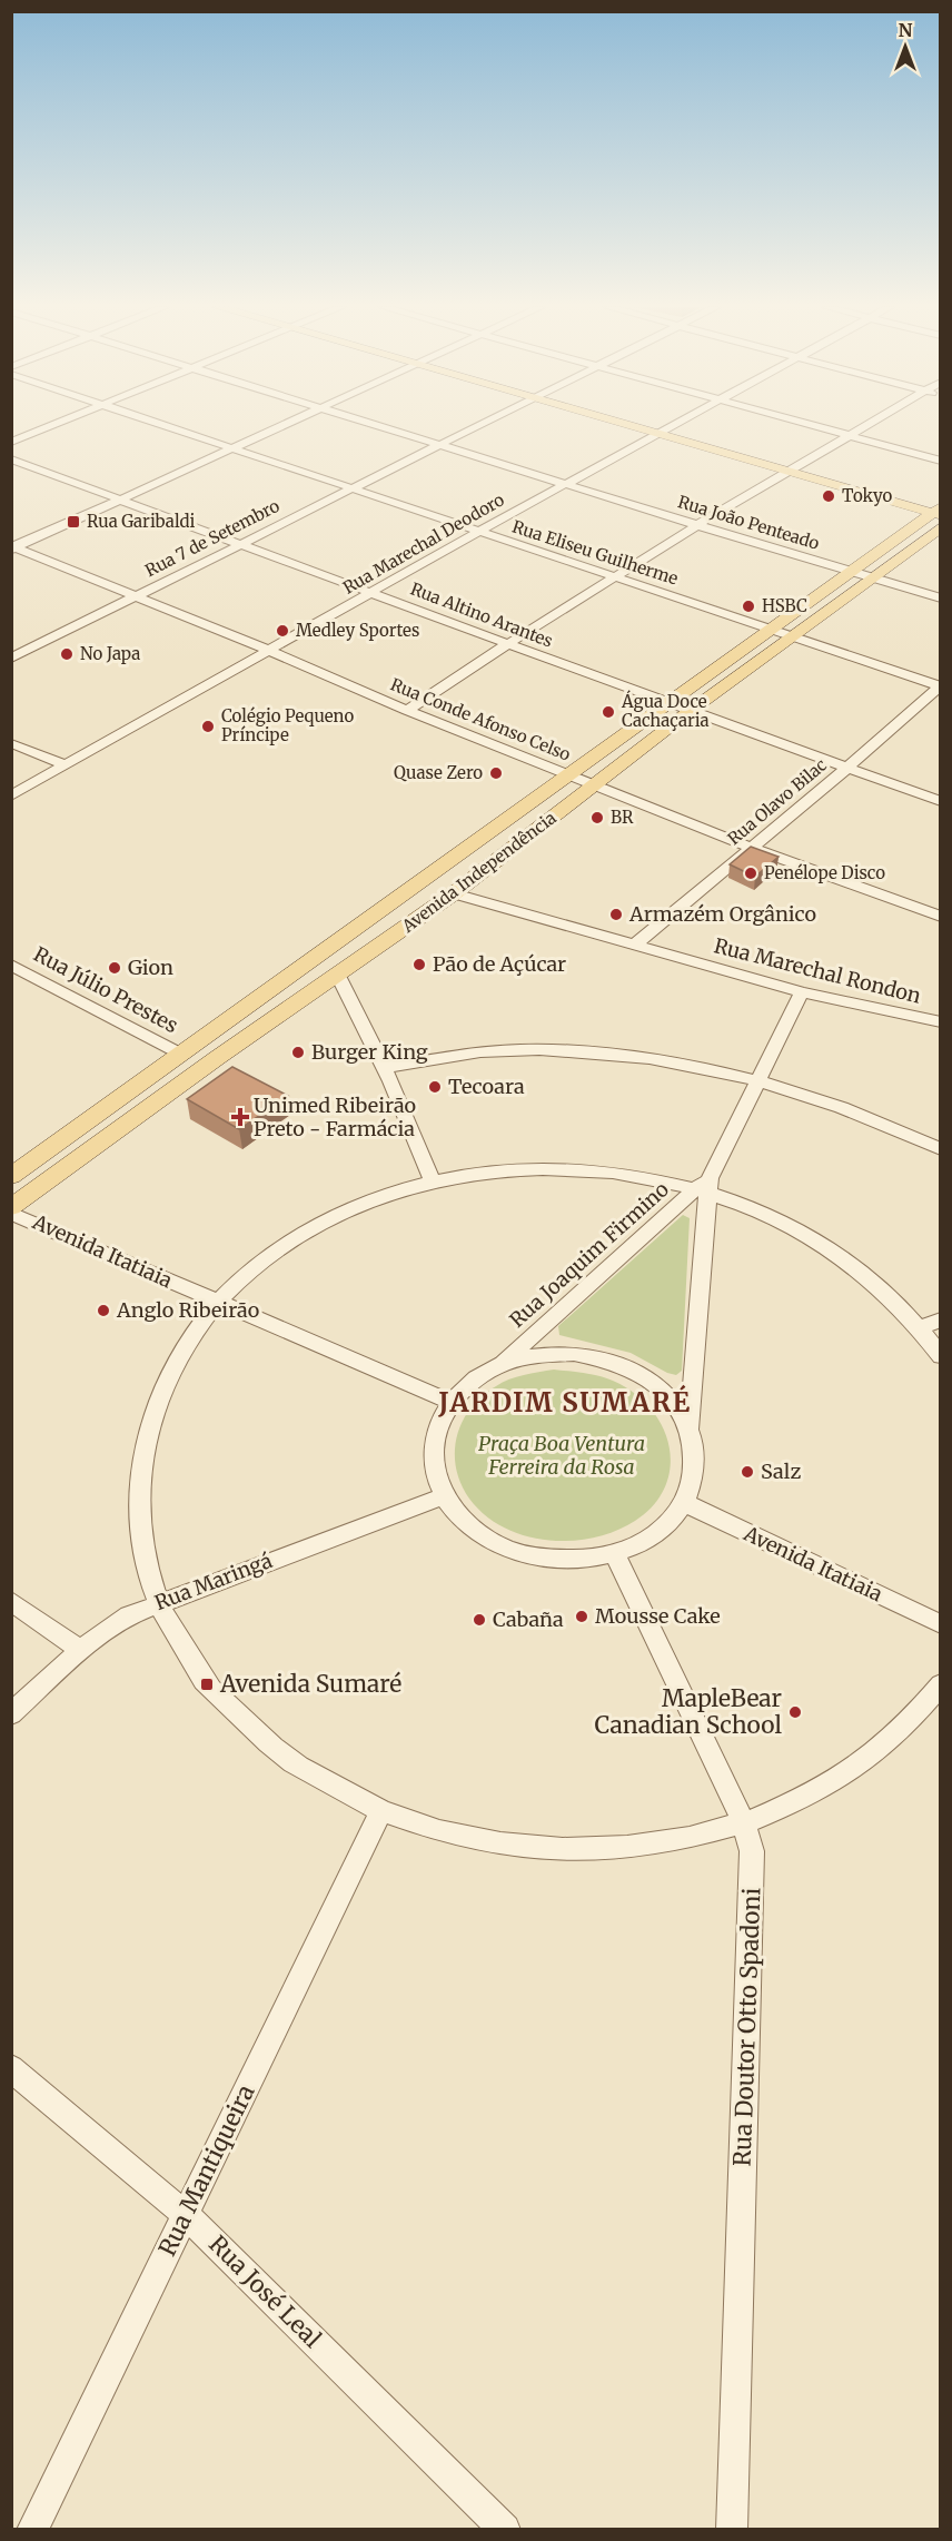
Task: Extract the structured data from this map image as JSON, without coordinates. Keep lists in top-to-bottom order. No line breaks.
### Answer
{"streets":{"main road":["Avenida Independência"],"street":["Rua João Penteado","Rua 7 de Setembro","Rua Marechal Deodoro","Rua Eliseu Guilherme","Rua Altino Arantes","Rua Conde Afonso Celso","Rua Olavo Bilac","Rua Marechal Rondon","Rua Júlio Prestes","Avenida Itatiaia","Rua Joaquim Firmino","Rua Maringá","Rua Doutor Otto Spadoni","Rua Mantiqueira","Rua José Leal"]},"crossings":[["Rua João Penteado","Rua 7 de Setembro"],["Rua João Penteado","Rua Marechal Deodoro"],["Rua João Penteado","Avenida Independência"],["Rua 7 de Setembro","Rua Eliseu Guilherme"],["Rua 7 de Setembro","Rua Altino Arantes"],["Rua 7 de Setembro","Rua Conde Afonso Celso"],["Rua Marechal Deodoro","Rua Eliseu Guilherme"],["Rua Marechal Deodoro","Rua Altino Arantes"],["Rua Marechal Deodoro","Rua Conde Afonso Celso"],["Rua Eliseu Guilherme","Rua Olavo Bilac"],["Rua Eliseu Guilherme","Avenida Independência"],["Rua Altino Arantes","Rua Olavo Bilac"],["Rua Altino Arantes","Avenida Independência"],["Rua Conde Afonso Celso","Rua Olavo Bilac"],["Rua Conde Afonso Celso","Avenida Independência"],["Rua Olavo Bilac","Rua Marechal Rondon"],["Avenida Independência","Rua Marechal Rondon"],["Avenida Independência","Rua Júlio Prestes"],["Rua Marechal Rondon","Rua Joaquim Firmino"],["Avenida Itatiaia","Rua Joaquim Firmino"],["Avenida Itatiaia","Rua Maringá"],["Avenida Itatiaia","Rua Doutor Otto Spadoni"],["Rua Joaquim Firmino","Rua Maringá"],["Rua Joaquim Firmino","Rua Doutor Otto Spadoni"],["Rua Maringá","Rua Doutor Otto Spadoni"],["Rua Mantiqueira","Rua José Leal"]],"districts":["JARDIM SUMARÉ"],"parks":["Praça Boa Ventura Ferreira da Rosa"],"places":{"other":["Tokyo","HSBC","Medley Sportes","No Japa","Água Doce Cachaçaria","Colégio Pequeno Príncipe","Quase Zero","BR","Penélope Disco","Armazém Orgânico","Pão de Açúcar","Gion","Burger King","Tecoara","Anglo Ribeirão","Salz","Mousse Cake","Cabaña","MapleBear Canadian School"],"transit":["Rua Garibaldi","Avenida Sumaré"],"health":["Unimed Ribeirão Preto - Farmácia"]},"north":"top"}
